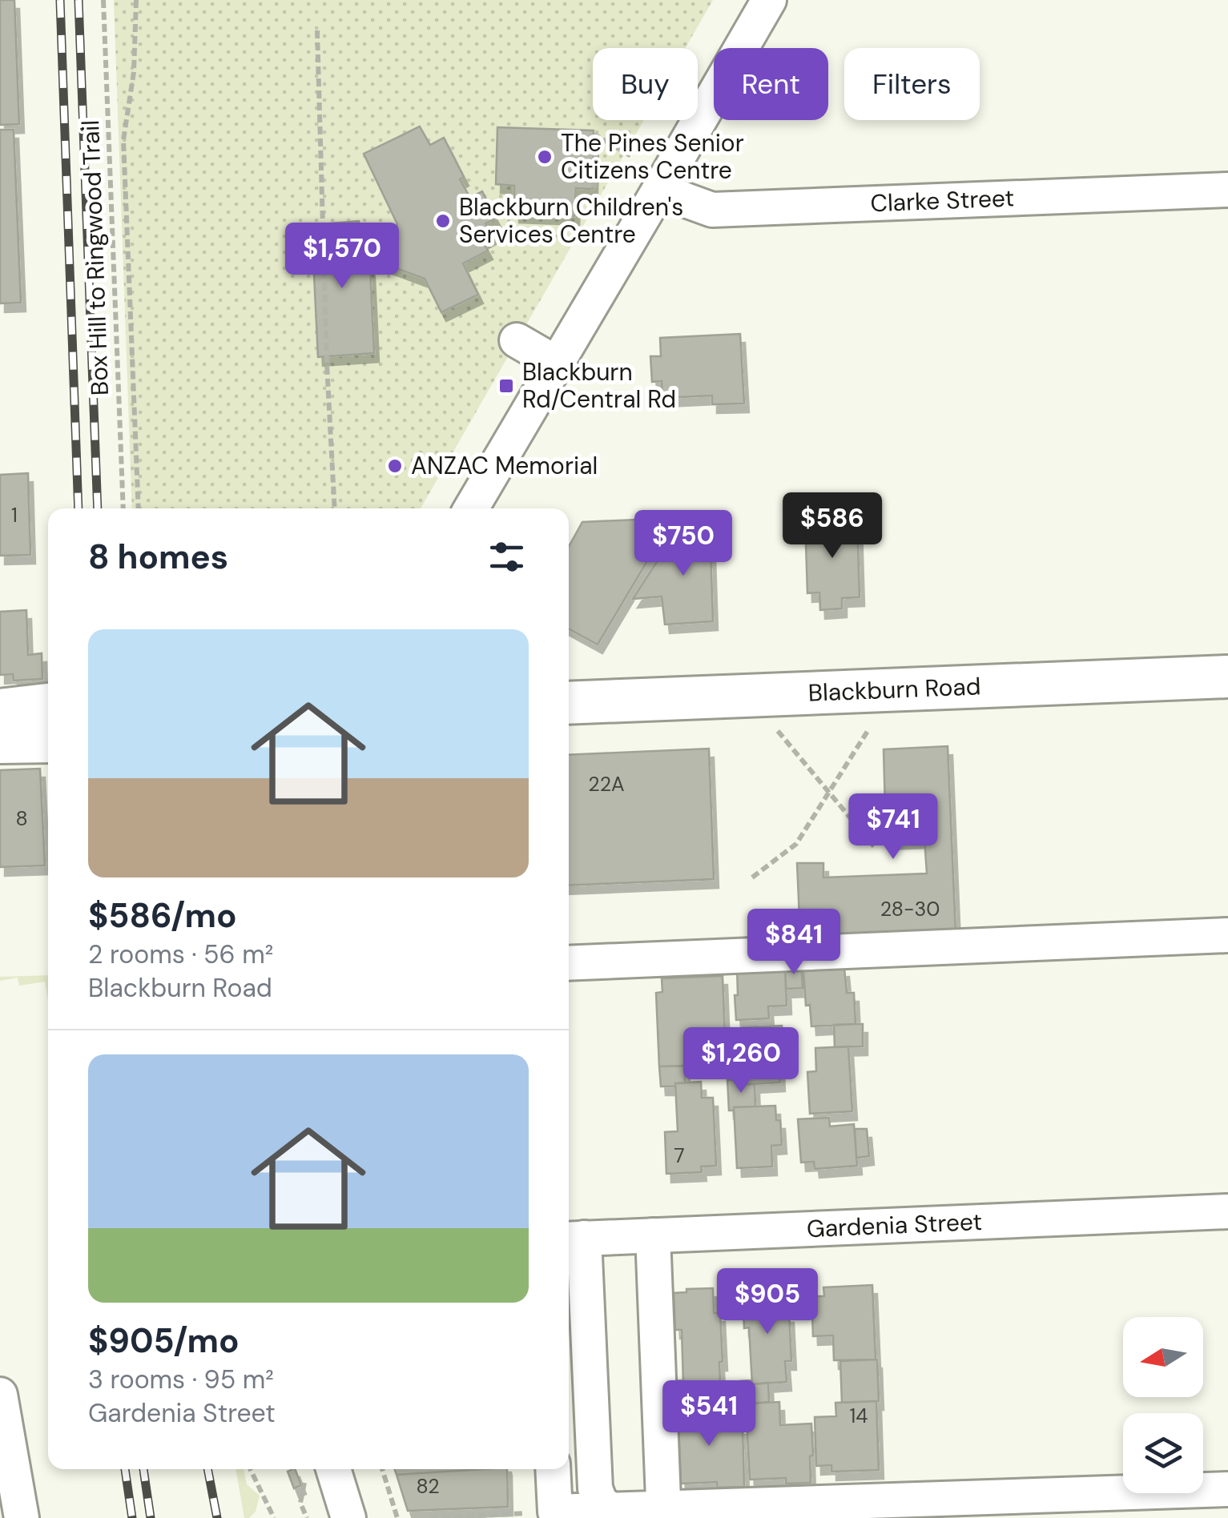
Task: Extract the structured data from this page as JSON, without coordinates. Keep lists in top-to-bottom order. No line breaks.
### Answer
{"streets":{"main road":["Blackburn Road"],"street":["Clarke Street","Gardenia Street"],"path":["Box Hill to Ringwood Trail"]},"places":{"other":["The Pines Senior Citizens Centre","Blackburn Children's Services Centre","ANZAC Memorial"],"transit":["Blackburn Rd/Central Rd"]},"house_numbers":["1","22A","8","28-30","7","14","82"],"north":"left","page":{"chip":["Buy","Rent","Filters"],"price":["$1,570","$586","$750","$741","$841","$1,260","$905","$541"],"heading":"8 homes","list":[{"name":"$586/mo","note":"2 rooms · 56 m² · Blackburn Road"},{"name":"$905/mo","note":"3 rooms · 95 m² · Gardenia Street"}]}}
